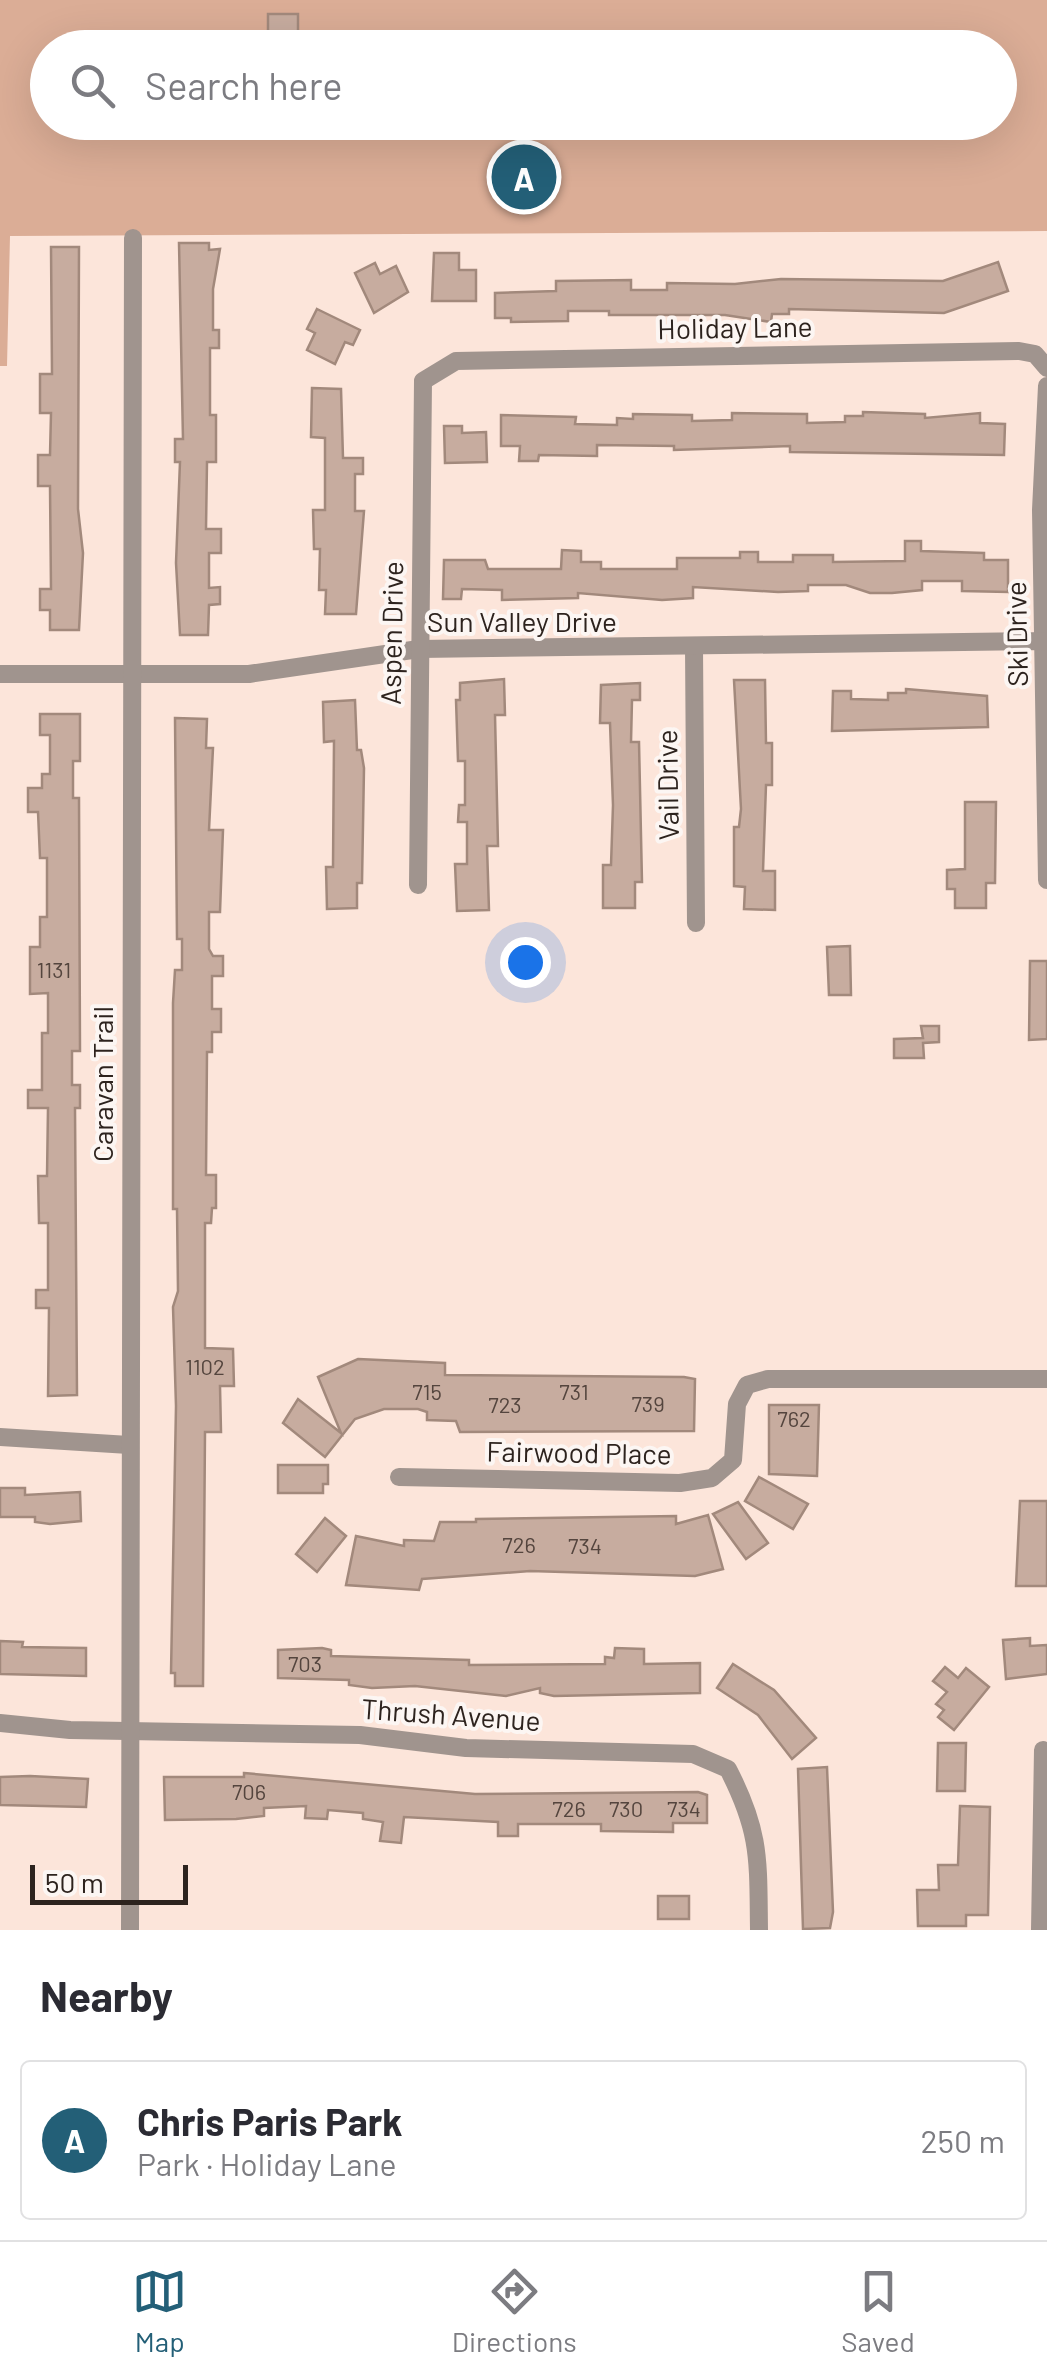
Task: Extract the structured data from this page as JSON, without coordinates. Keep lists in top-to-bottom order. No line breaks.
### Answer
{"streets":{"street":["Holiday Lane","Sun Valley Drive","Aspen Drive","Ski Drive","Vail Drive","Caravan Trail","Fairwood Place","Thrush Avenue"]},"crossings":[["Holiday Lane","Aspen Drive"],["Sun Valley Drive","Aspen Drive"],["Sun Valley Drive","Ski Drive"],["Sun Valley Drive","Vail Drive"],["Sun Valley Drive","Caravan Trail"],["Caravan Trail","Thrush Avenue"]],"house_numbers":["1131","1102","715","731","739","723","762","726","734","703","706","726","730","734"],"scale_bar":"50 m","page":{"search":"Search here","pins":"A","scale":"50 m","heading":"Nearby","list":[{"mark":"A","name":"Chris Paris Park","note":"Park · Holiday Lane","value":"250 m"}],"nav":["Map","Directions","Saved"]}}
